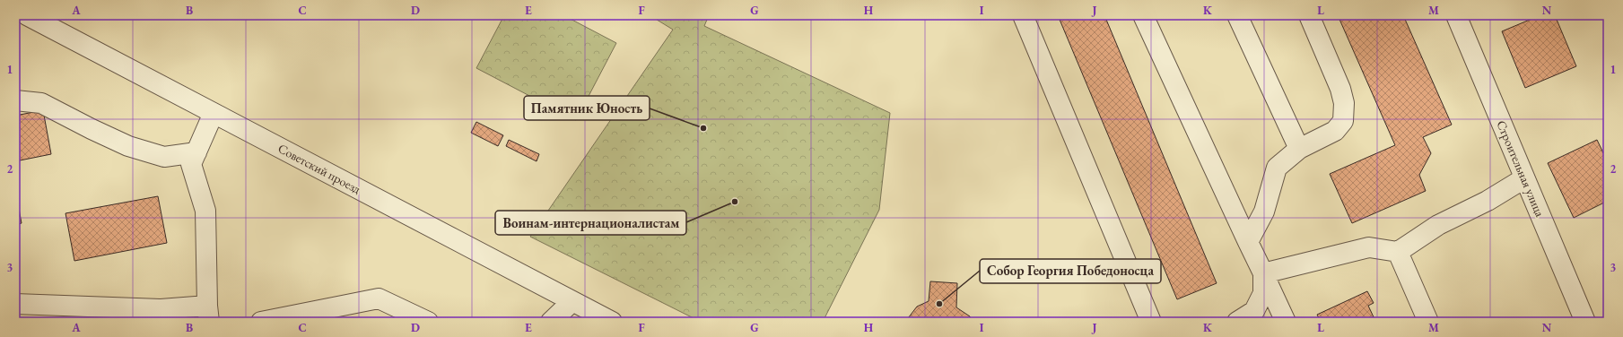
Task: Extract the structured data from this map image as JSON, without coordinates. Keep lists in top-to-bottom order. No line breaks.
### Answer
{"streets":{"street":["Советский проезд","Строительная улица"]},"places":["Памятник Юность","Воинам-интернационалистам","Собор Георгия Победоносца"],"grid":{"columns":["A","B","C","D","E","F","G","H","I","J","K","L","M","N"],"rows":["1","2","3"]}}
